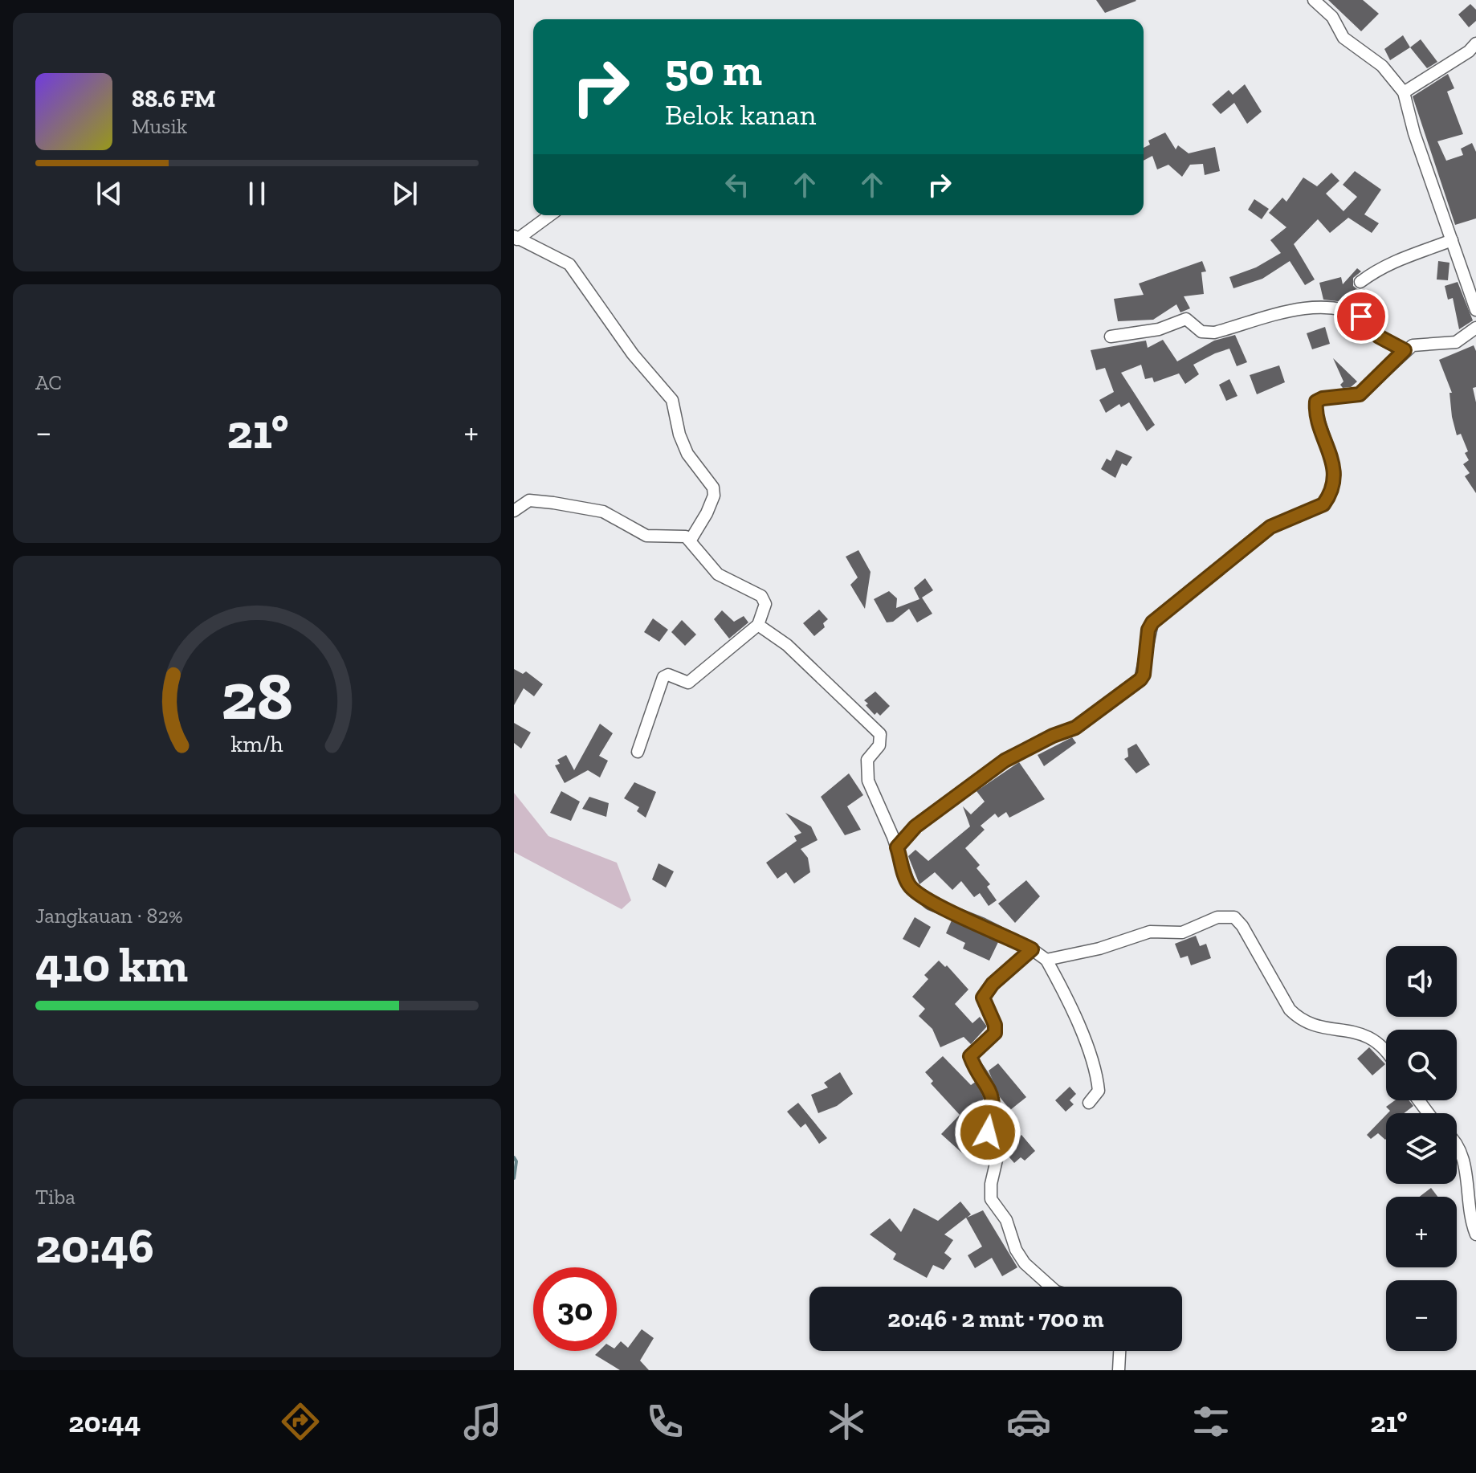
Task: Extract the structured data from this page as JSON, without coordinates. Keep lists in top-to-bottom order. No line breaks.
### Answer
{"page":{"turn":["50 m","Belok kanan"],"song":["88.6 FM","Musik"],"tile":["AC",["Jangkauan · 82%","410 km"],["Tiba","20:46"]],"heat":["−","21°","+"],"map_buttons":["+","−"],"limit":"30","trip":"20:46 · 2 mnt · 700 m","tabs":["20:44","21°"],"gauge":["28","km/h"]}}
